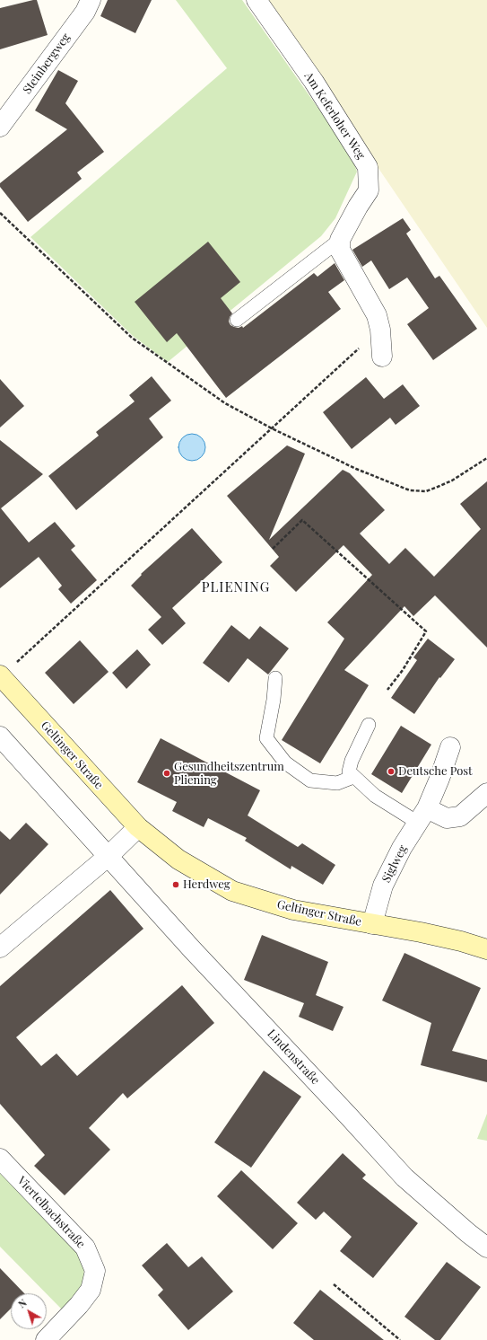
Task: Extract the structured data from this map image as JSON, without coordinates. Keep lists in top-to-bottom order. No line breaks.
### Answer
{"streets":{"main road":["Geltinger Straße"],"street":["Steinbergweg","Am Keferloher Weg","Siglweg","Lindenstraße","Viertelbachstraße"]},"crossings":[["Geltinger Straße","Siglweg"]],"districts":["PLIENING"],"places":["Deutsche Post","Gesundheitszentrum Pliening","Herdweg"],"north":"top left"}
